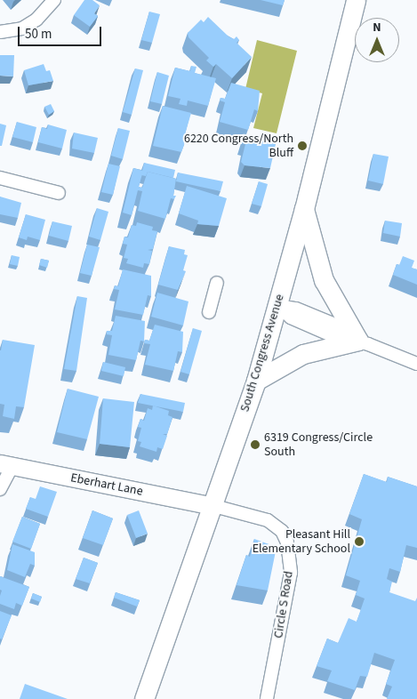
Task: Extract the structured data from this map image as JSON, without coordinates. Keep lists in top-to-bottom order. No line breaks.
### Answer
{"streets":{"main road":["South Congress Avenue"],"street":["Eberhart Lane","Circle S Road"]},"crossings":[["South Congress Avenue","Eberhart Lane"],["South Congress Avenue","Circle S Road"],["Eberhart Lane","Circle S Road"]],"places":["6220 Congress/North Bluff","6319 Congress/Circle South","Pleasant Hill Elementary School"],"scale_bar":"50 m","north":"top"}
